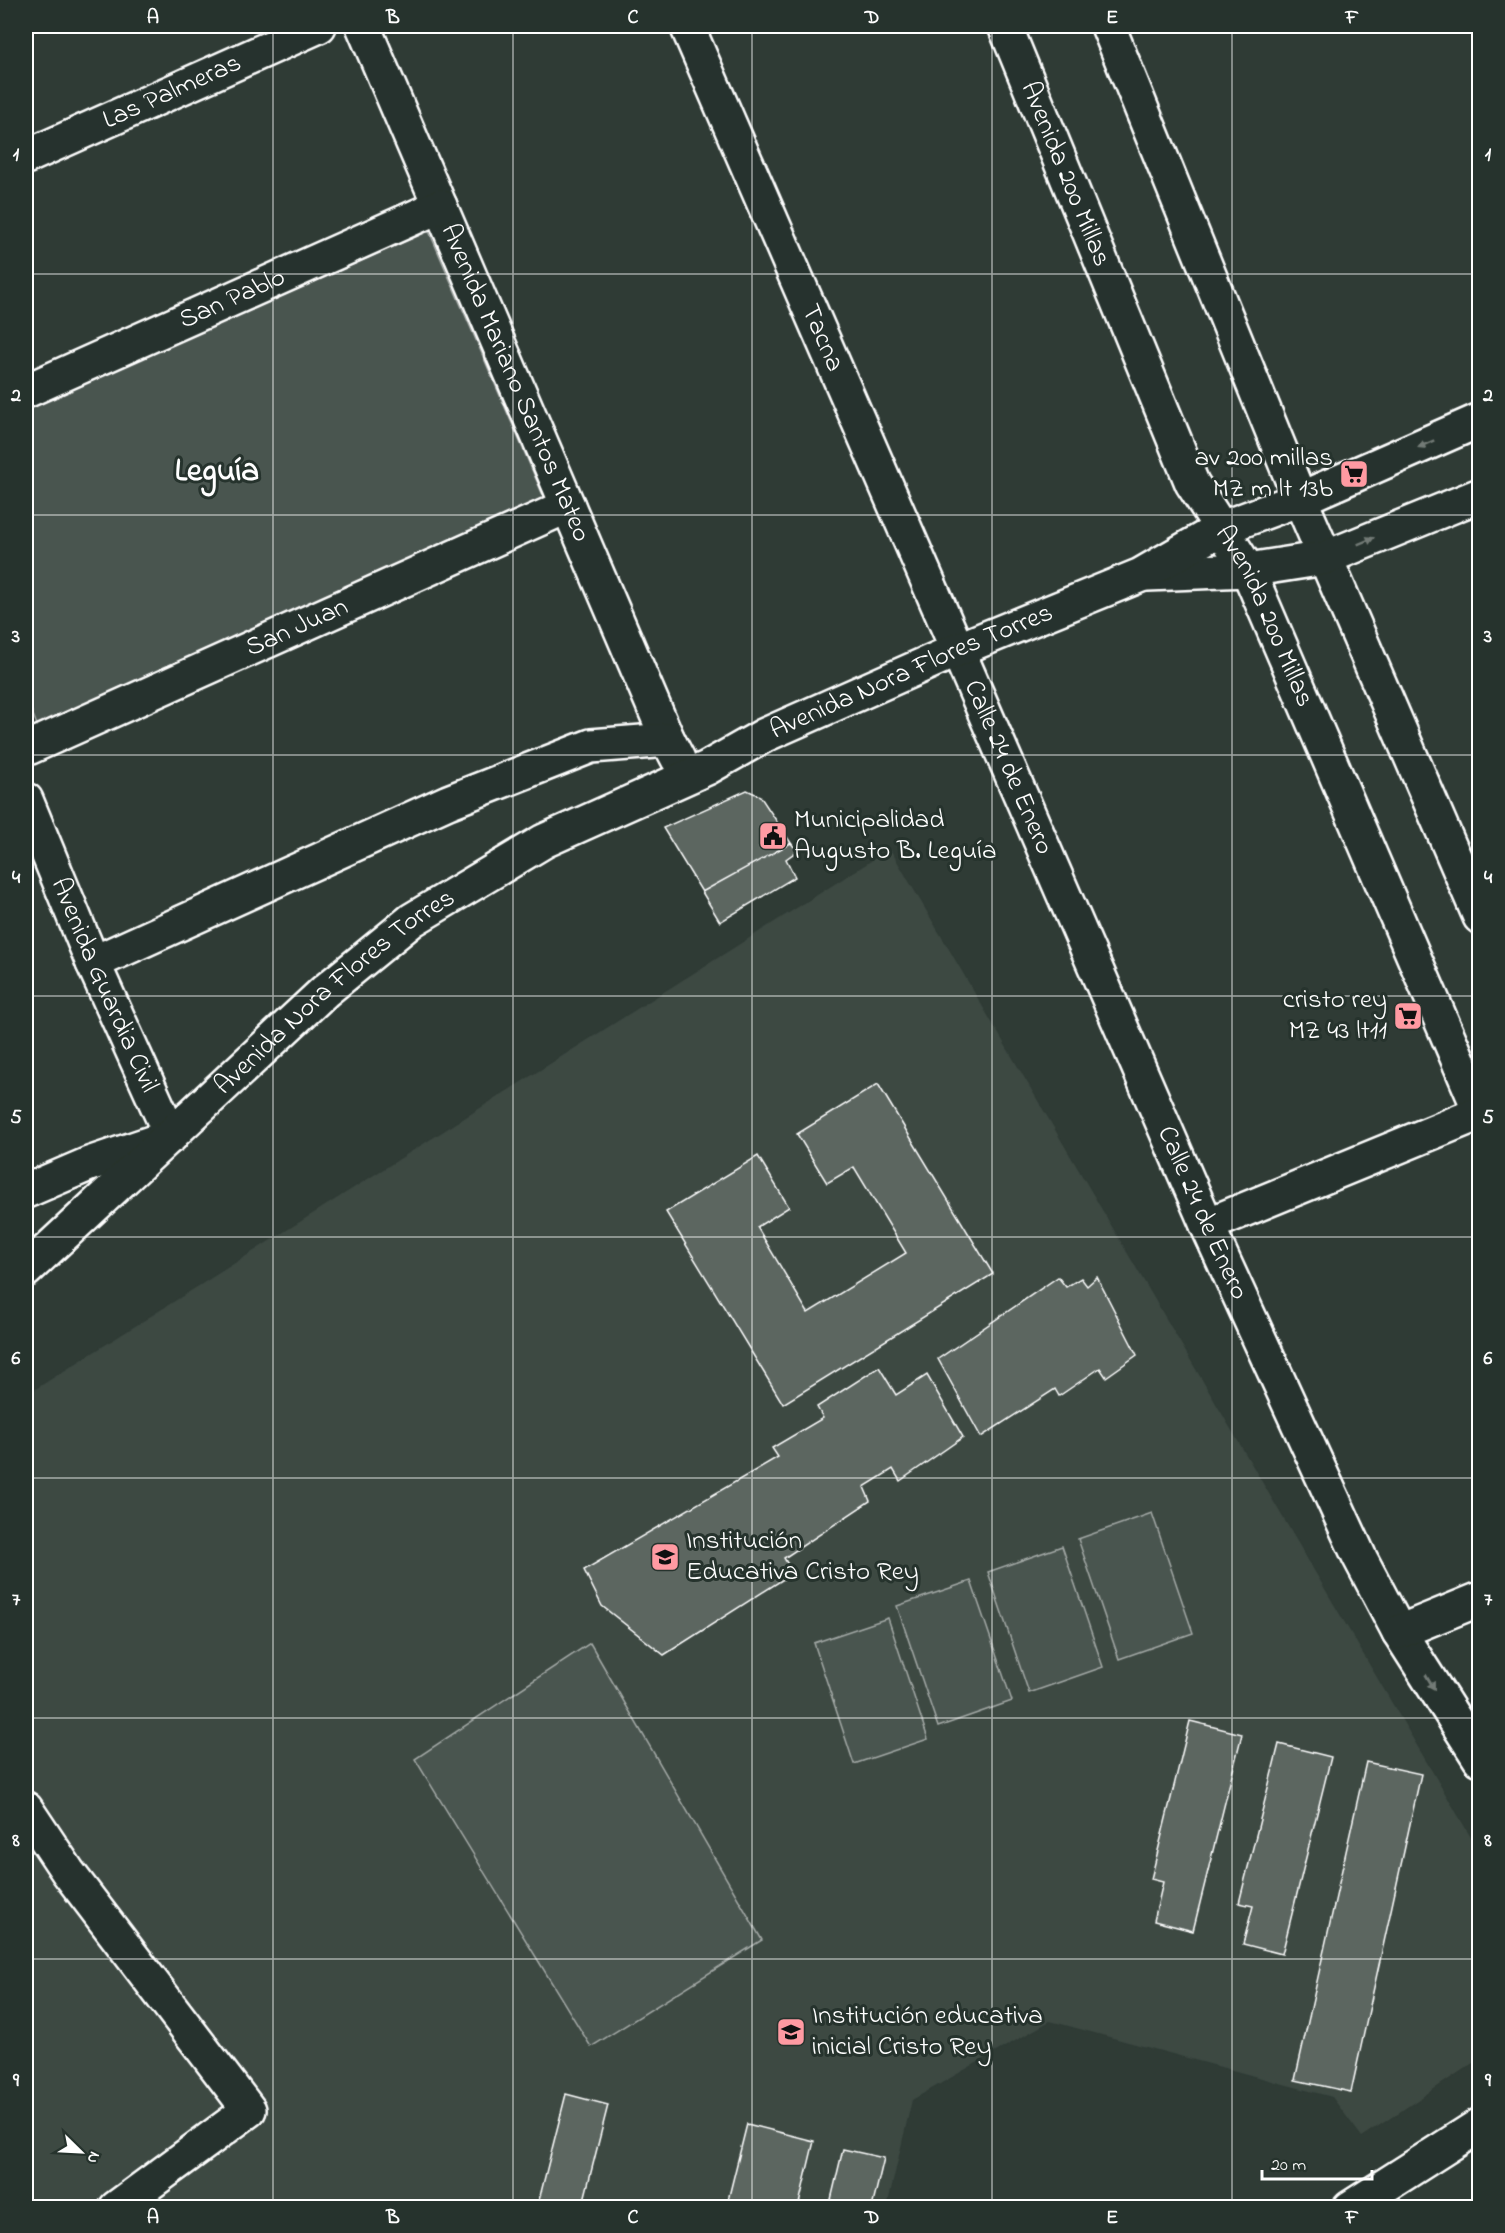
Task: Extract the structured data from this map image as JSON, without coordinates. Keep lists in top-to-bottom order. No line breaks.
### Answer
{"streets":{"street":["Las Palmeras","Avenida 200 Millas","San Pablo","Tacna","Avenida Mariano Santos Mateo","San Juan","Avenida Nora Flores Torres","Calle 24 de Enero","Avenida Guardia Civil"]},"crossings":[["Avenida 200 Millas","Avenida Nora Flores Torres"],["San Pablo","Avenida Mariano Santos Mateo"],["Tacna","Avenida Nora Flores Torres"],["Tacna","Calle 24 de Enero"],["Avenida Mariano Santos Mateo","San Juan"],["Avenida Nora Flores Torres","Calle 24 de Enero"],["Avenida Nora Flores Torres","Avenida Guardia Civil"]],"districts":["Leguía"],"places":{"supermarket":["av 200 millas MZ m lt 13b","cristo rey MZ 43 lt11"],"public building":["Municipalidad Augusto B. Leguía"],"school or university":["Institución Educativa Cristo Rey","Institución educativa inicial Cristo Rey"]},"scale_bar":"20 m","north":"bottom right","grid":{"columns":["A","B","C","D","E","F"],"rows":["1","2","3","4","5","6","7","8","9"]}}
